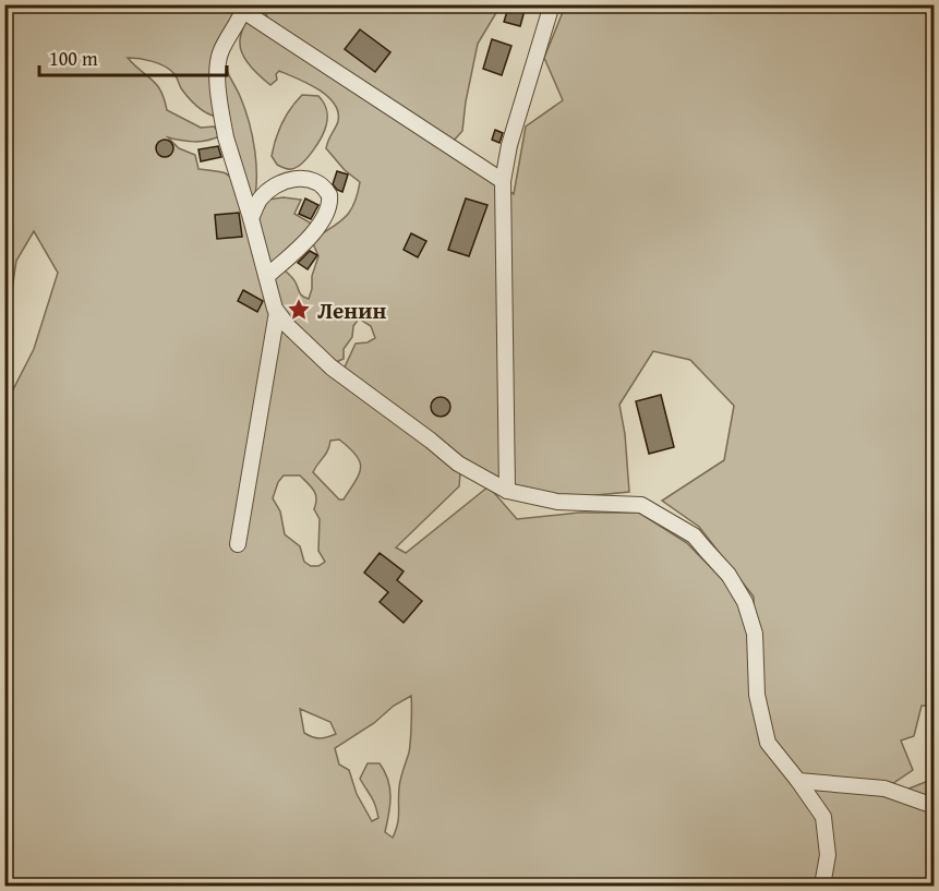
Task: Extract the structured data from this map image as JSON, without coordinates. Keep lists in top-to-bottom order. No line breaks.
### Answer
{"places":{"place":["Ленин"]},"scale_bar":"100 m"}
